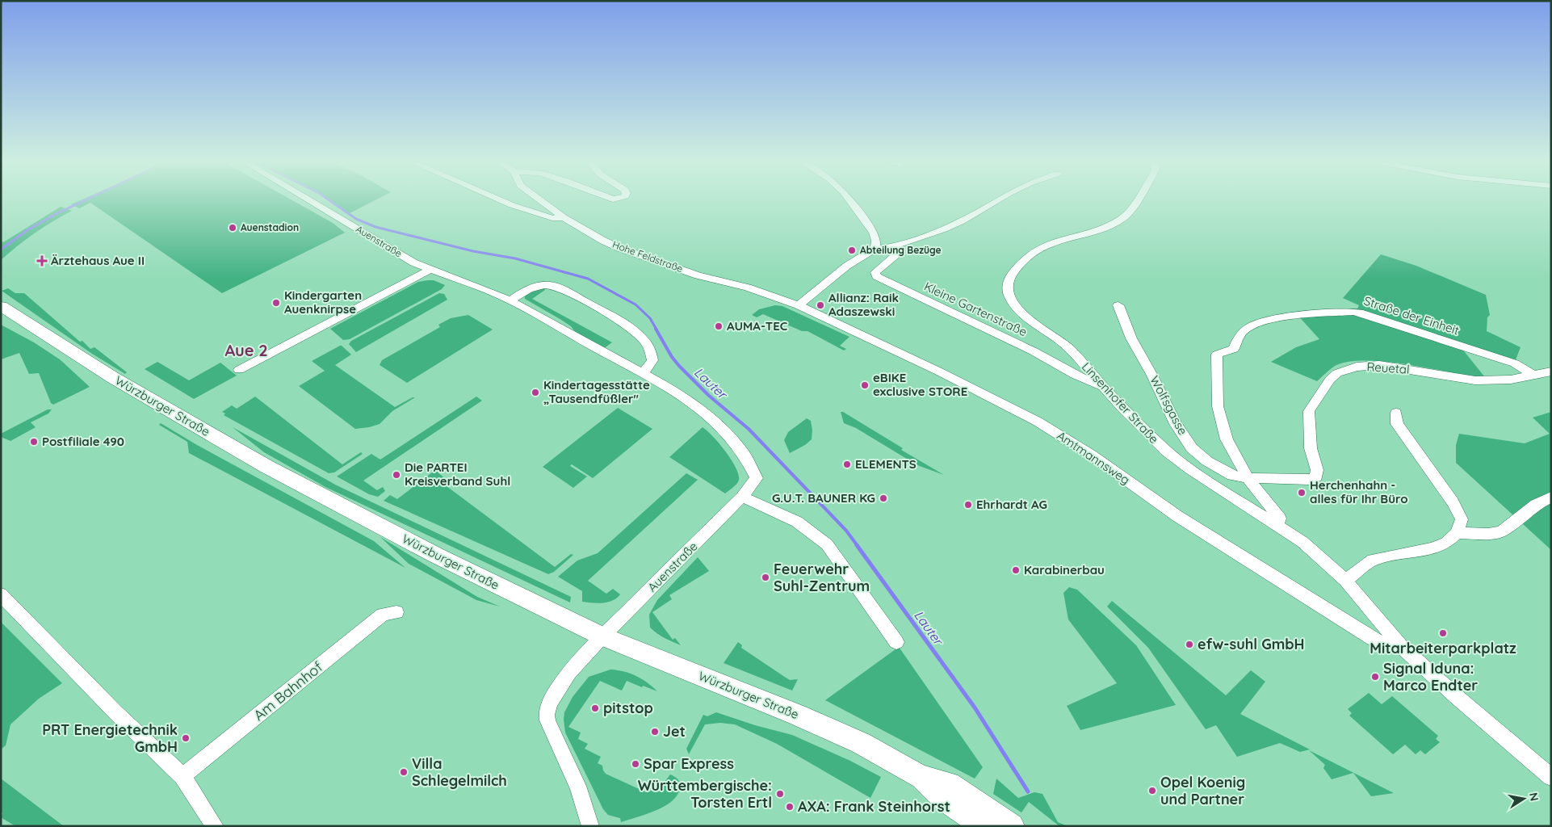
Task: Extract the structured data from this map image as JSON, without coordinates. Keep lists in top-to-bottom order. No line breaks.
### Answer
{"streets":{"main road":["Würzburger Straße"],"street":["Auenstraße","Hohe Feldstraße","Kleine Gartenstraße","Straße der Einheit","Reuetal","Linsenhofer Straße","Wolfsgasse","Amtmannsweg","Am Bahnhof"]},"crossings":[["Auenstraße","Würzburger Straße"],["Hohe Feldstraße","Amtmannsweg"],["Kleine Gartenstraße","Linsenhofer Straße"],["Straße der Einheit","Reuetal"],["Straße der Einheit","Wolfsgasse"],["Reuetal","Wolfsgasse"],["Linsenhofer Straße","Amtmannsweg"]],"districts":["Aue 2"],"water":["Lauter"],"places":{"other":["Auenstadion","Abteilung Bezüge","Kindergarten Auenknirpse","Allianz: Raik Adaszewski","AUMA-TEC","eBIKE exclusive STORE","Kindertagesstätte „Tausendfüßler\"","Postfiliale 490","ELEMENTS","Die PARTEI Kreisverband Suhl","Herchenhahn - alles für Ihr Büro","G.U.T. BAUNER KG","Ehrhardt AG","Karabinerbau","Feuerwehr Suhl-Zentrum","Mitarbeiterparkplatz","efw-suhl GmbH","Signal Iduna: Marco Endter","pitstop","Jet","PRT Energietechnik GmbH","Spar Express","Villa Schlegelmilch","Opel Koenig und Partner","Württembergische: Torsten Ertl","AXA: Frank Steinhorst"],"health":["Ärztehaus Aue II"]},"north":"right"}
